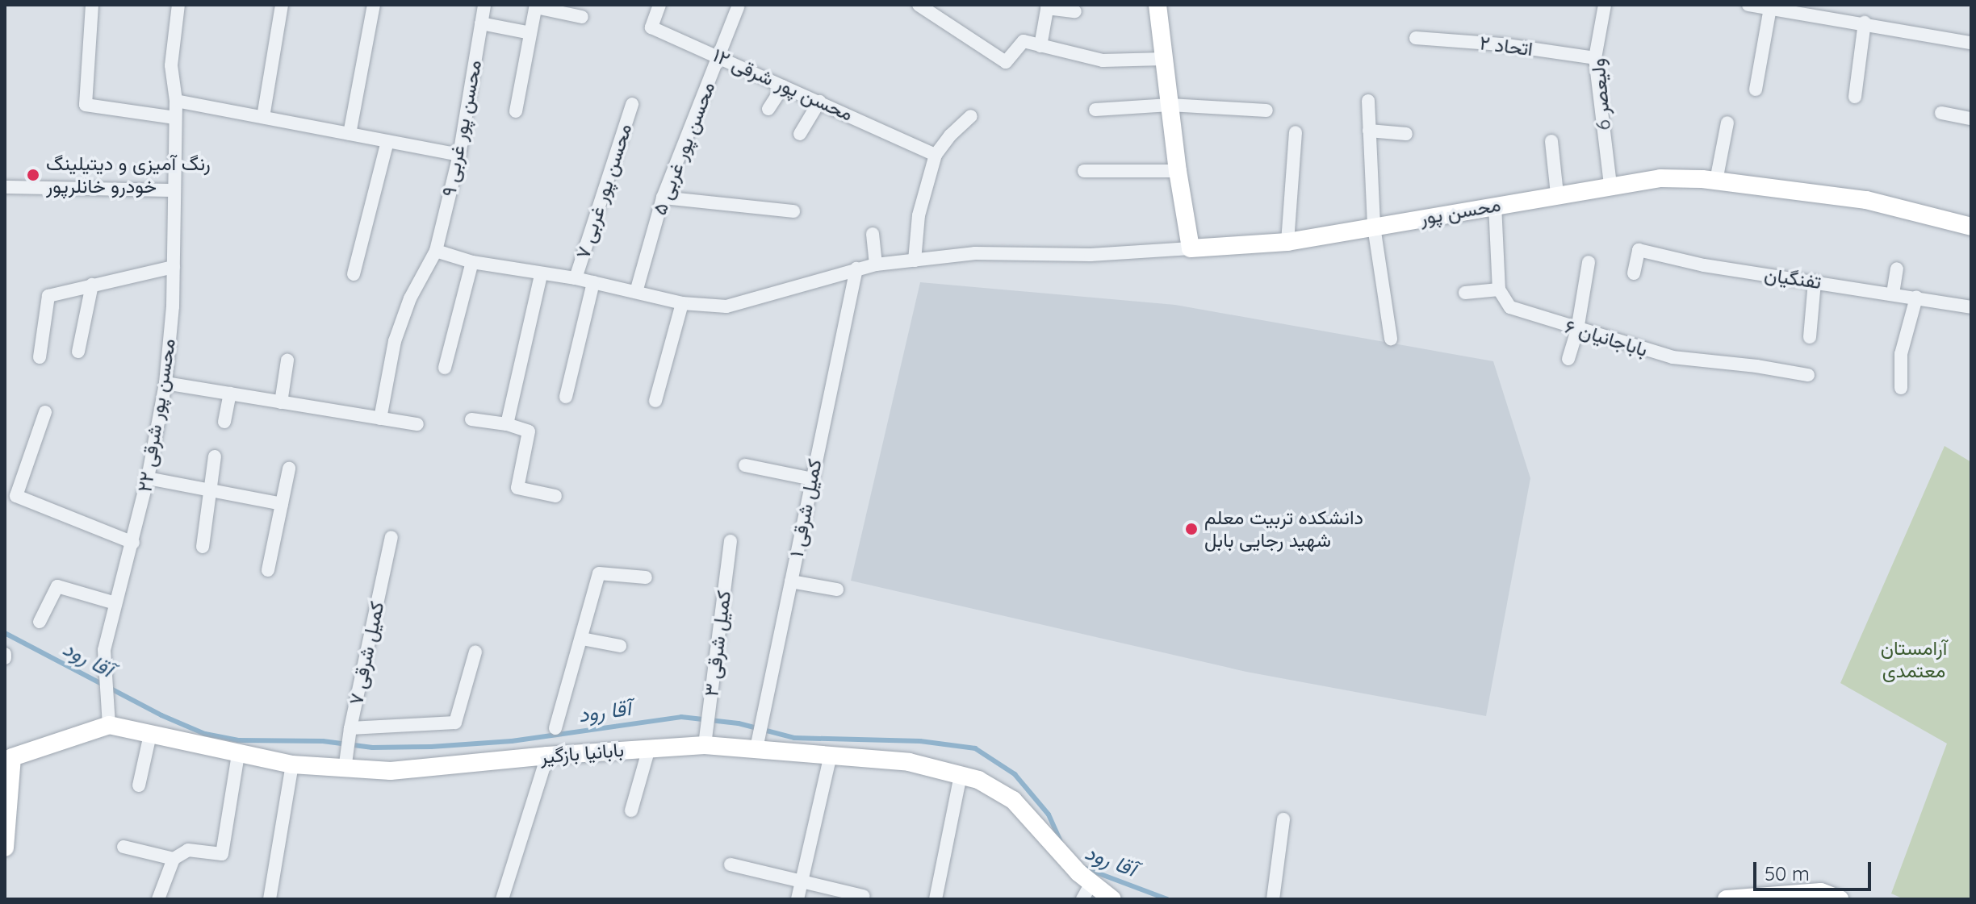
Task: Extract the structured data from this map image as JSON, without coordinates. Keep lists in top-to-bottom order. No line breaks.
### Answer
{"streets":{"street":["اتحاد ۲","محسن پور شرقی ۱۲","ولیعصر 6","محسن پور غربی ۹","محسن پور غربی ۵","محسن پور غربی ۷","محسن پور","تفنگیان","باباجانیان ۶","محسن پور شرقی ۲۲","کمیل شرقی ۱","کمیل شرقی ۳","کمیل شرقی ۷","بابانیا بازگیر"]},"crossings":[["اتحاد ۲","ولیعصر 6"],["محسن پور شرقی ۱۲","محسن پور غربی ۵"],["ولیعصر 6","محسن پور"],["محسن پور شرقی ۲۲","بابانیا بازگیر"],["کمیل شرقی ۱","بابانیا بازگیر"],["کمیل شرقی ۳","بابانیا بازگیر"],["کمیل شرقی ۷","بابانیا بازگیر"]],"water":["آقا رود"],"parks":["آرامستان معتمدی"],"places":["رنگ آمیزی و دیتیلینگ خودرو خانلرپور","دانشکده تربیت معلم شهید رجایی بابل"],"scale_bar":"50 m"}
